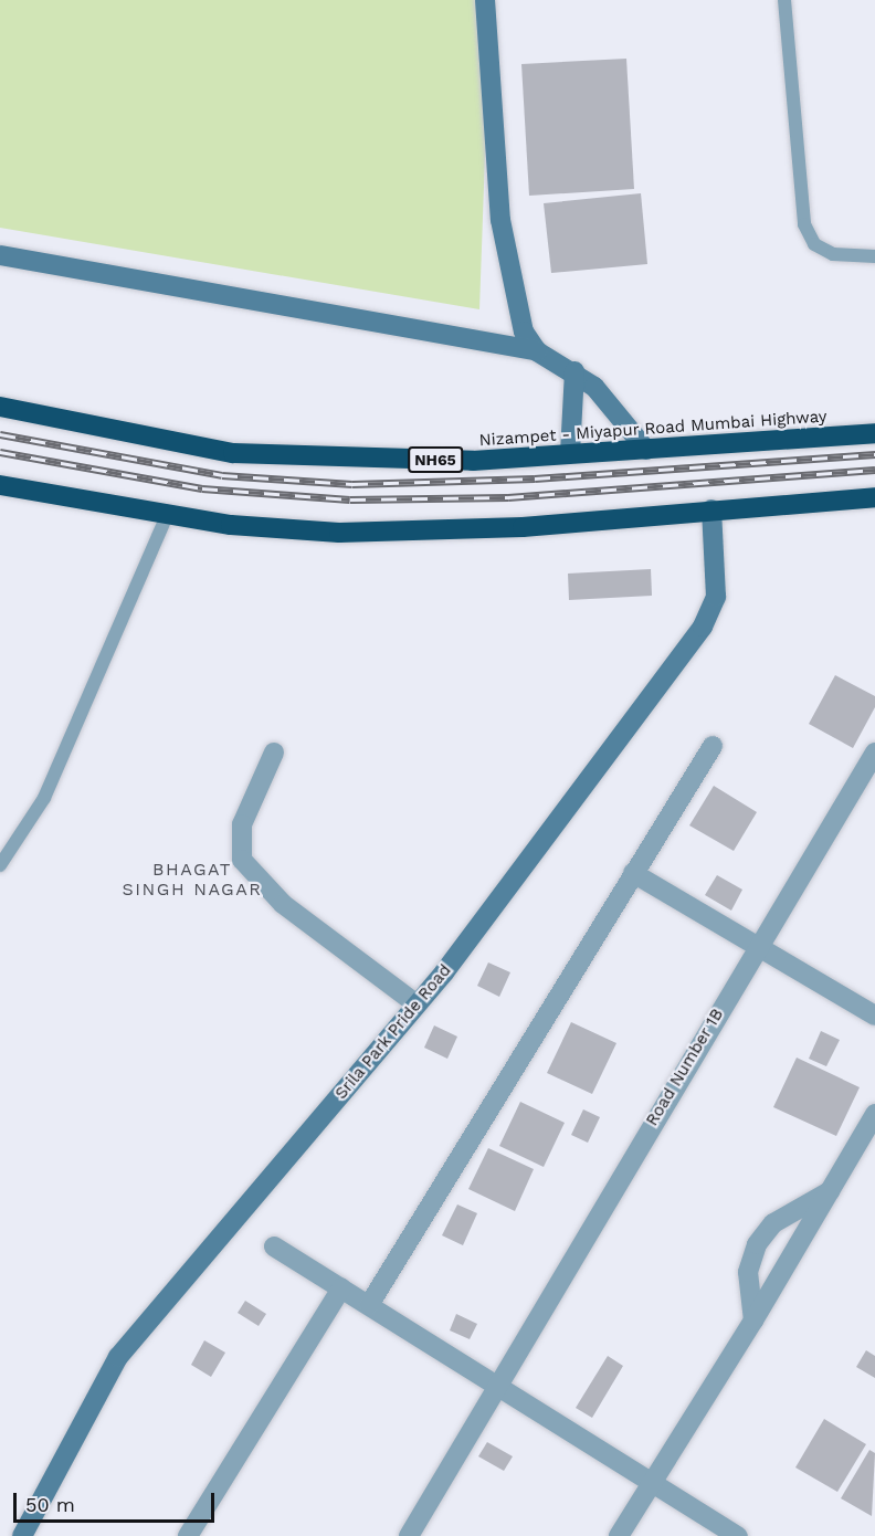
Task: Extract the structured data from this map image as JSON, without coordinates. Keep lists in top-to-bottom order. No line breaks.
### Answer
{"streets":{"highway":["Nizampet - Miyapur Road Mumbai Highway","NH65"],"street":["Srila Park Pride Road","Road Number 1B"]},"districts":["BHAGAT SINGH NAGAR"],"scale_bar":"50 m"}
